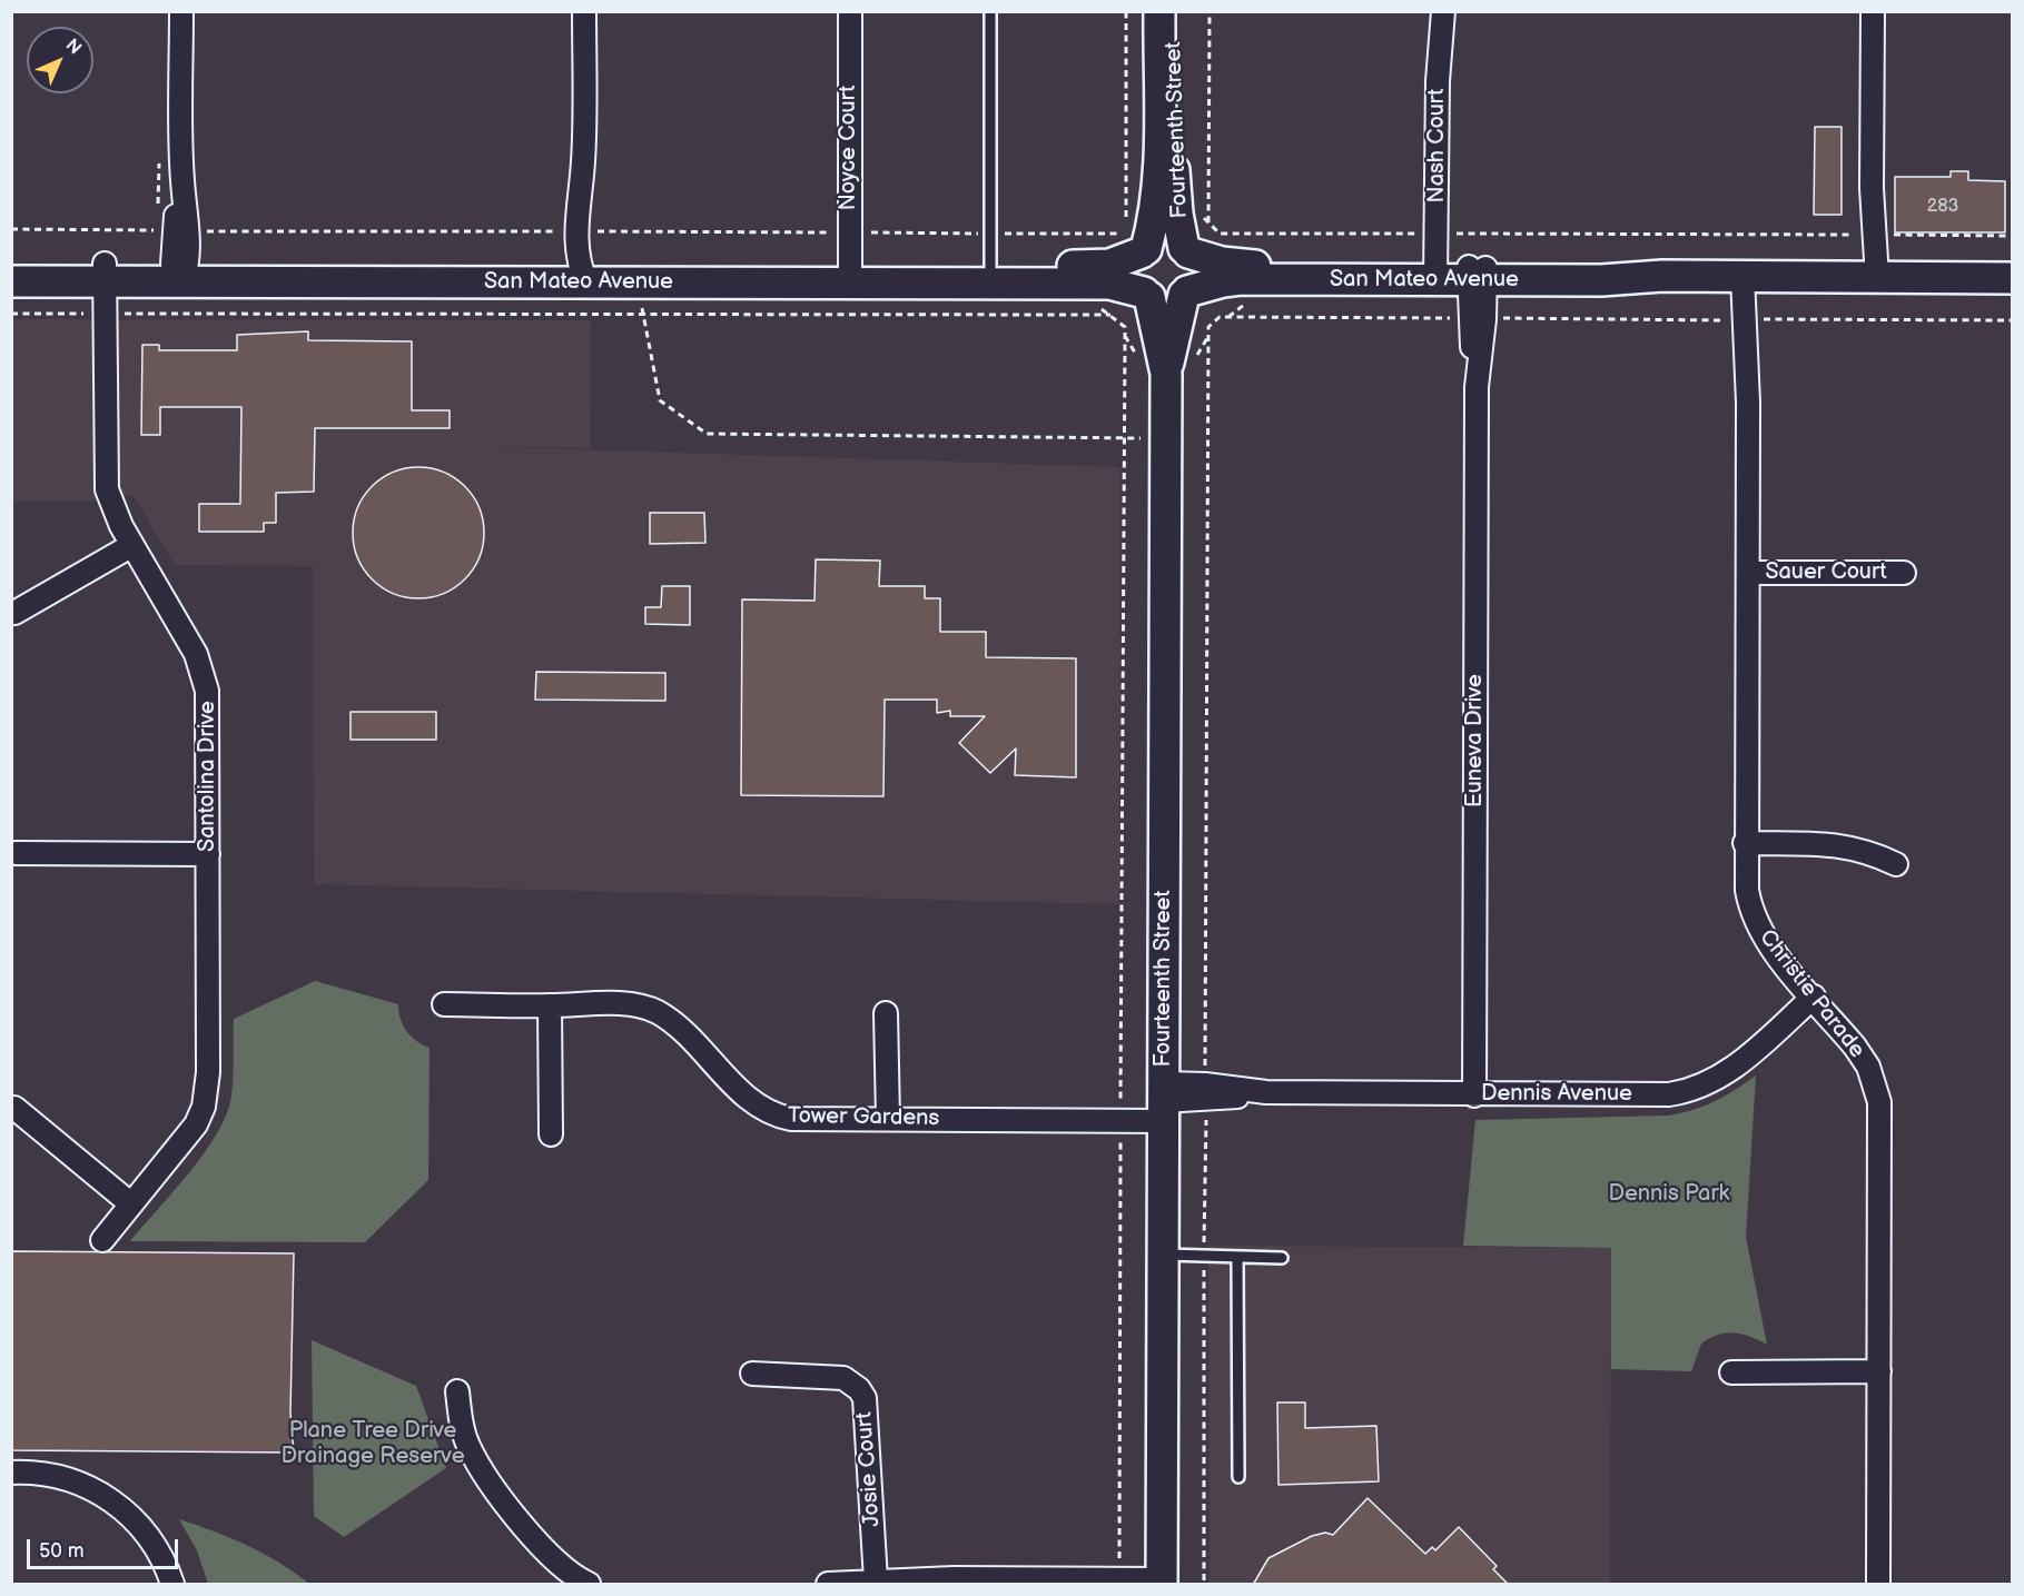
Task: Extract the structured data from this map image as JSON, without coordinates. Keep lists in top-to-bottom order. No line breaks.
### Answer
{"streets":{"street":["Fourteenth Street","Nash Court","Noyce Court","San Mateo Avenue","Sauer Court","Euneva Drive","Santolina Drive","Christie Parade","Dennis Avenue","Tower Gardens","Josie Court"]},"crossings":[["Fourteenth Street","San Mateo Avenue"],["Fourteenth Street","Dennis Avenue"],["Fourteenth Street","Tower Gardens"],["Nash Court","San Mateo Avenue"],["Noyce Court","San Mateo Avenue"],["San Mateo Avenue","Euneva Drive"],["San Mateo Avenue","Santolina Drive"],["San Mateo Avenue","Christie Parade"],["Sauer Court","Christie Parade"],["Euneva Drive","Dennis Avenue"],["Christie Parade","Dennis Avenue"],["Dennis Avenue","Tower Gardens"]],"parks":["Dennis Park","Plane Tree Drive Drainage Reserve"],"house_numbers":["283"],"scale_bar":"50 m","north":"top right"}
